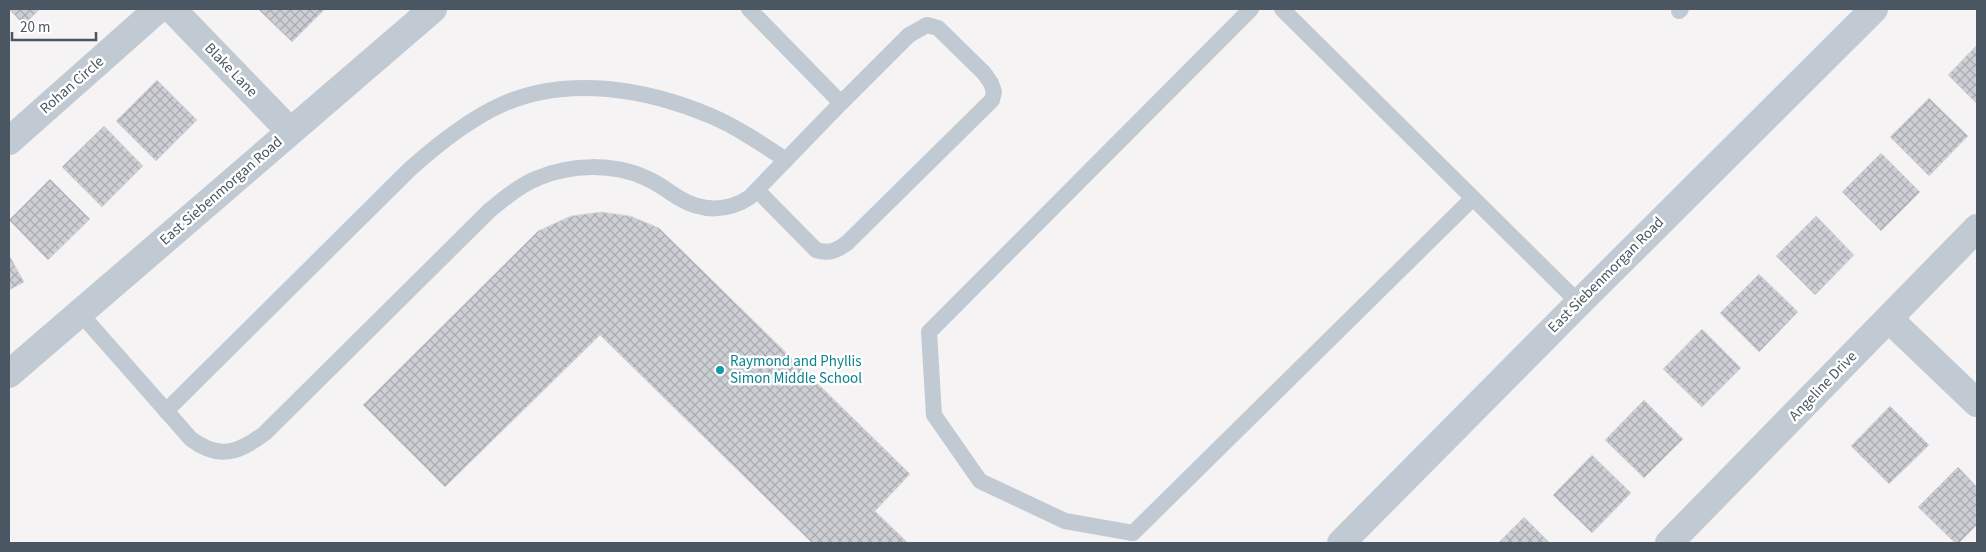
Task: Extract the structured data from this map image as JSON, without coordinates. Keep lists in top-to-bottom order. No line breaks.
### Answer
{"streets":{"street":["Blake Lane","Rohan Circle","East Siebenmorgan Road","Angeline Drive"]},"crossings":[["Blake Lane","East Siebenmorgan Road"]],"places":["Raymond and Phyllis Simon Middle School"],"scale_bar":"20 m"}
